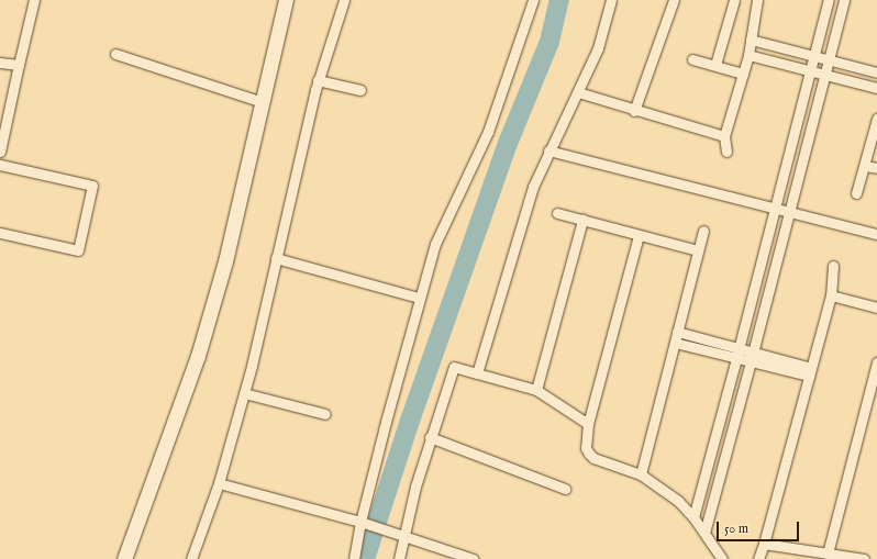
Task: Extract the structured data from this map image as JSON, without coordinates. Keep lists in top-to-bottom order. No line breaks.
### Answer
{"scale_bar":"50 m"}
